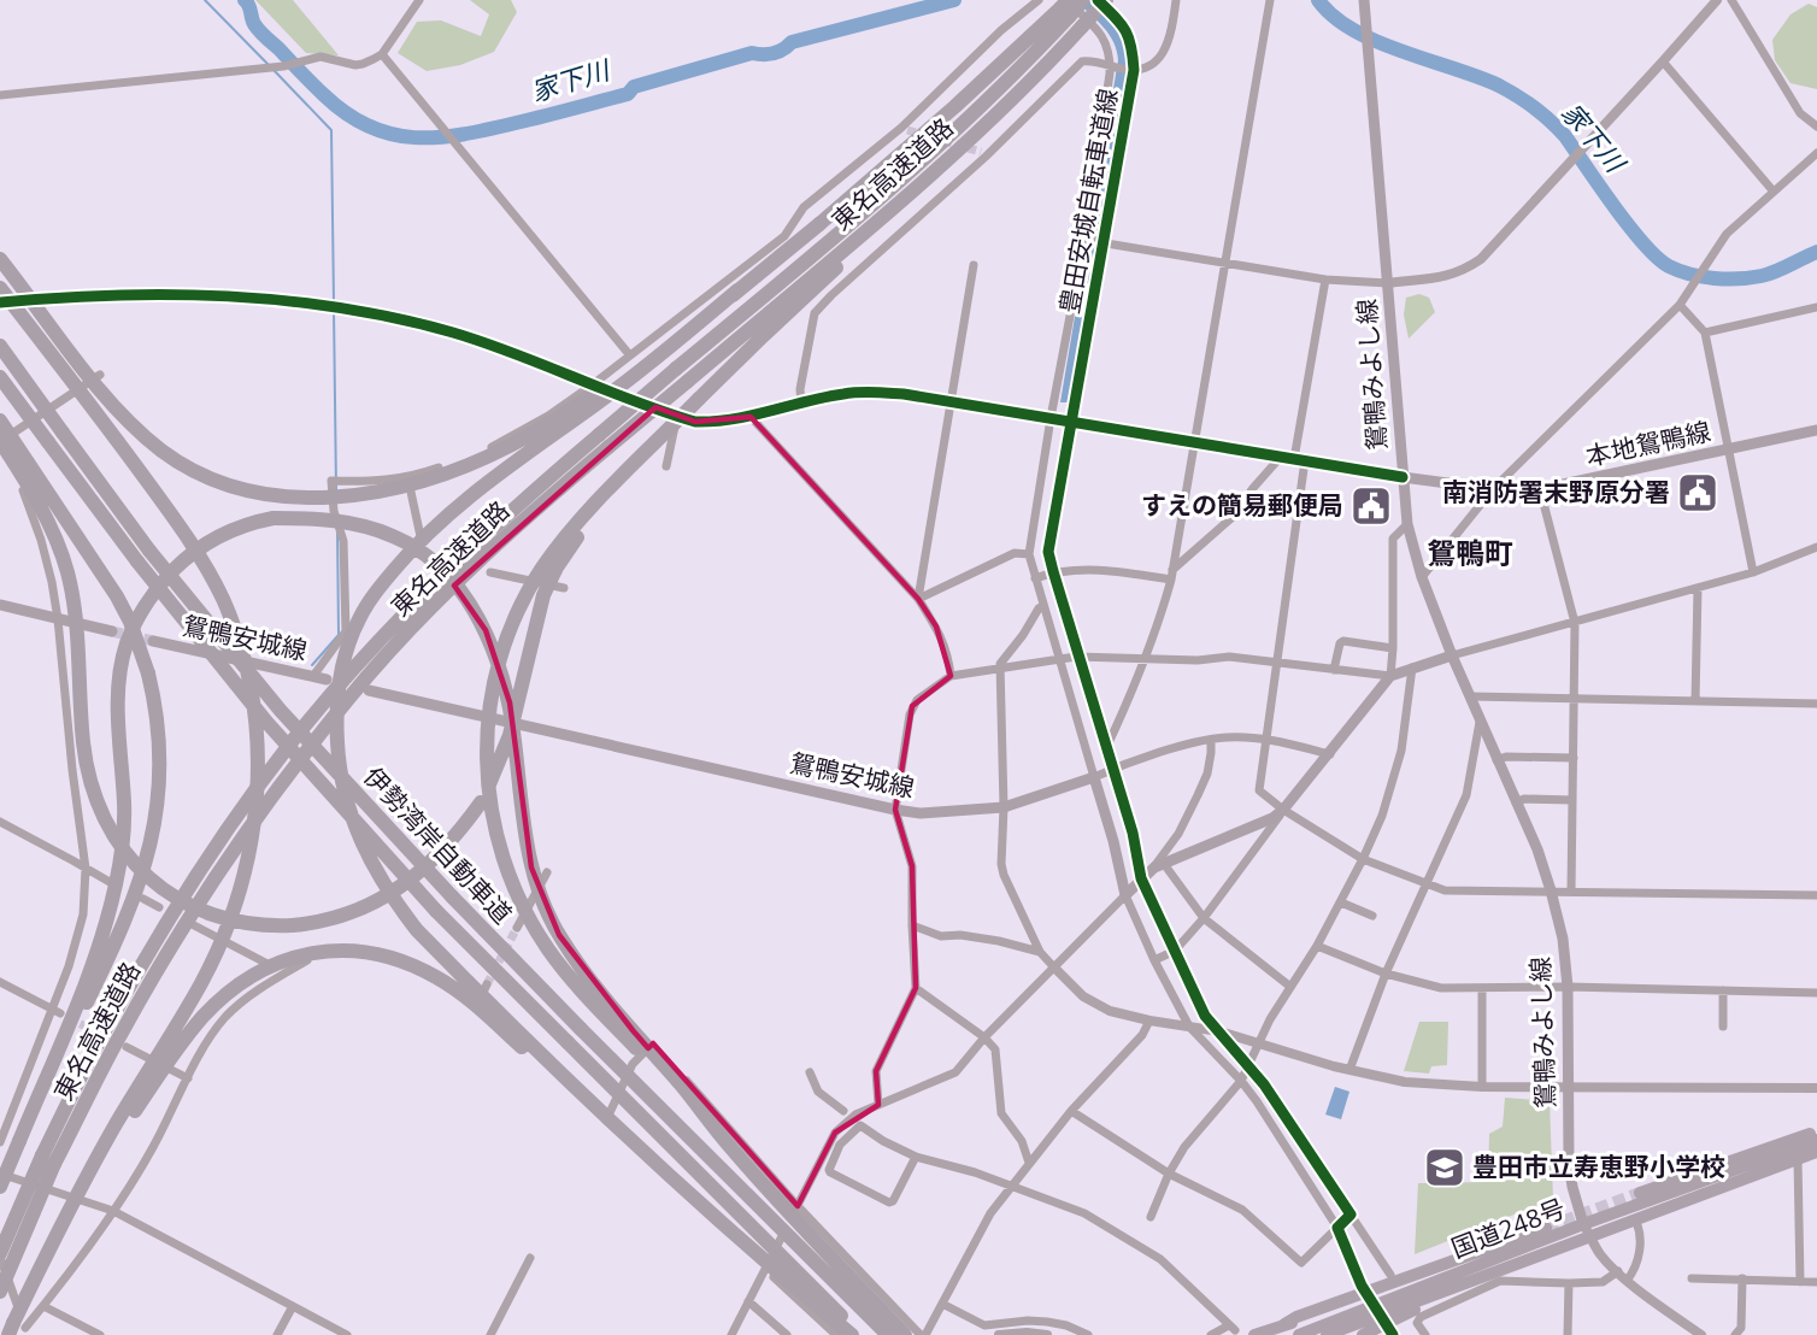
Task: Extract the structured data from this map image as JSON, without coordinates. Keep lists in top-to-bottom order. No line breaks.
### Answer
{"streets":{"highway":["東名高速道路","伊勢湾岸自動車道","国道248号"],"main road":["鴛鴨みよし線","本地鴛鴨線","鴛鴨安城線"],"cycle path":["豊田安城自転車道線"]},"crossings":[["鴛鴨みよし線","本地鴛鴨線"],["鴛鴨みよし線","国道248号"]],"districts":["鴛鴨町"],"water":["家下川"],"places":{"public building":["南消防署末野原分署","すえの簡易郵便局"],"school or university":["豊田市立寿恵野小学校"]}}
